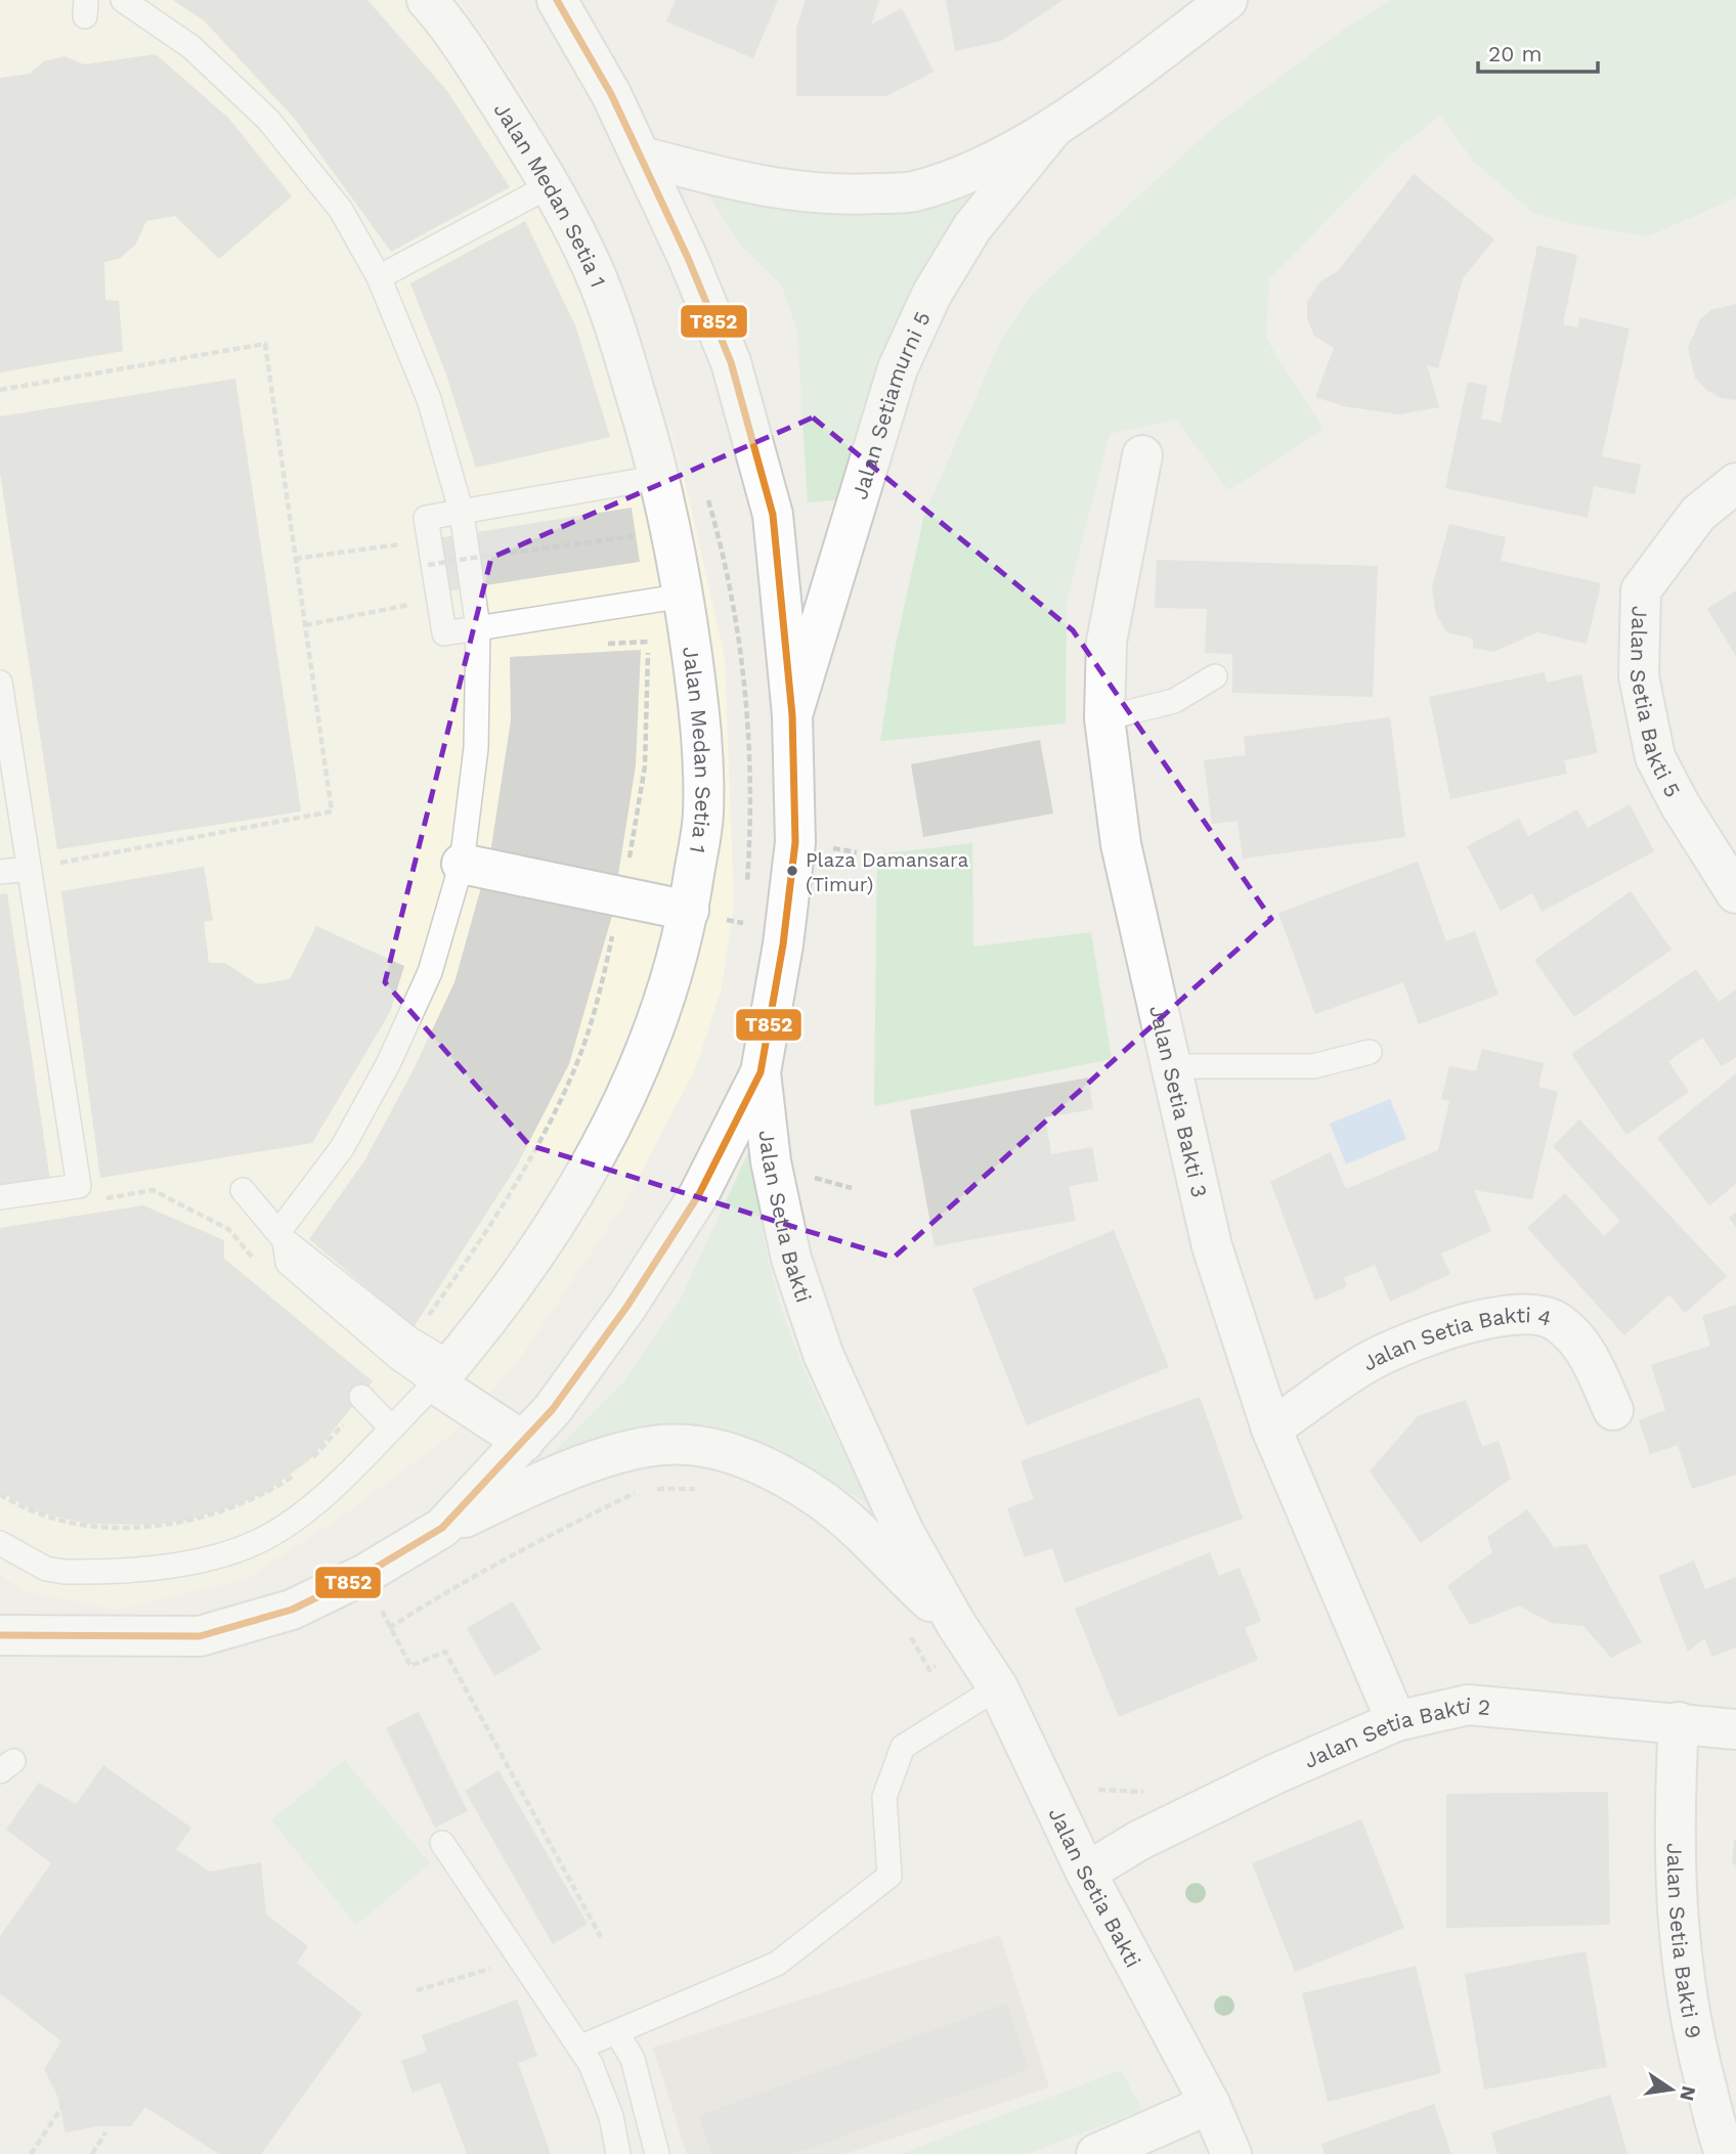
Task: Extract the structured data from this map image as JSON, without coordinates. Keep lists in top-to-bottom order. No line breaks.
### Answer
{"streets":{"street":["Jalan Medan Setia 1","Jalan Setiamurni 5","Jalan Setia Bakti 5","Jalan Setia Bakti 3","Jalan Setia Bakti","Jalan Setia Bakti 4","Jalan Setia Bakti 2","Jalan Setia Bakti 9"]},"crossings":[["Jalan Setia Bakti 3","Jalan Setia Bakti 4"],["Jalan Setia Bakti 3","Jalan Setia Bakti 2"],["Jalan Setia Bakti","Jalan Setia Bakti 2"],["Jalan Setia Bakti 2","Jalan Setia Bakti 9"]],"places":["Plaza Damansara (Timur)"],"lines":["transit line T852"],"scale_bar":"20 m","north":"right"}
